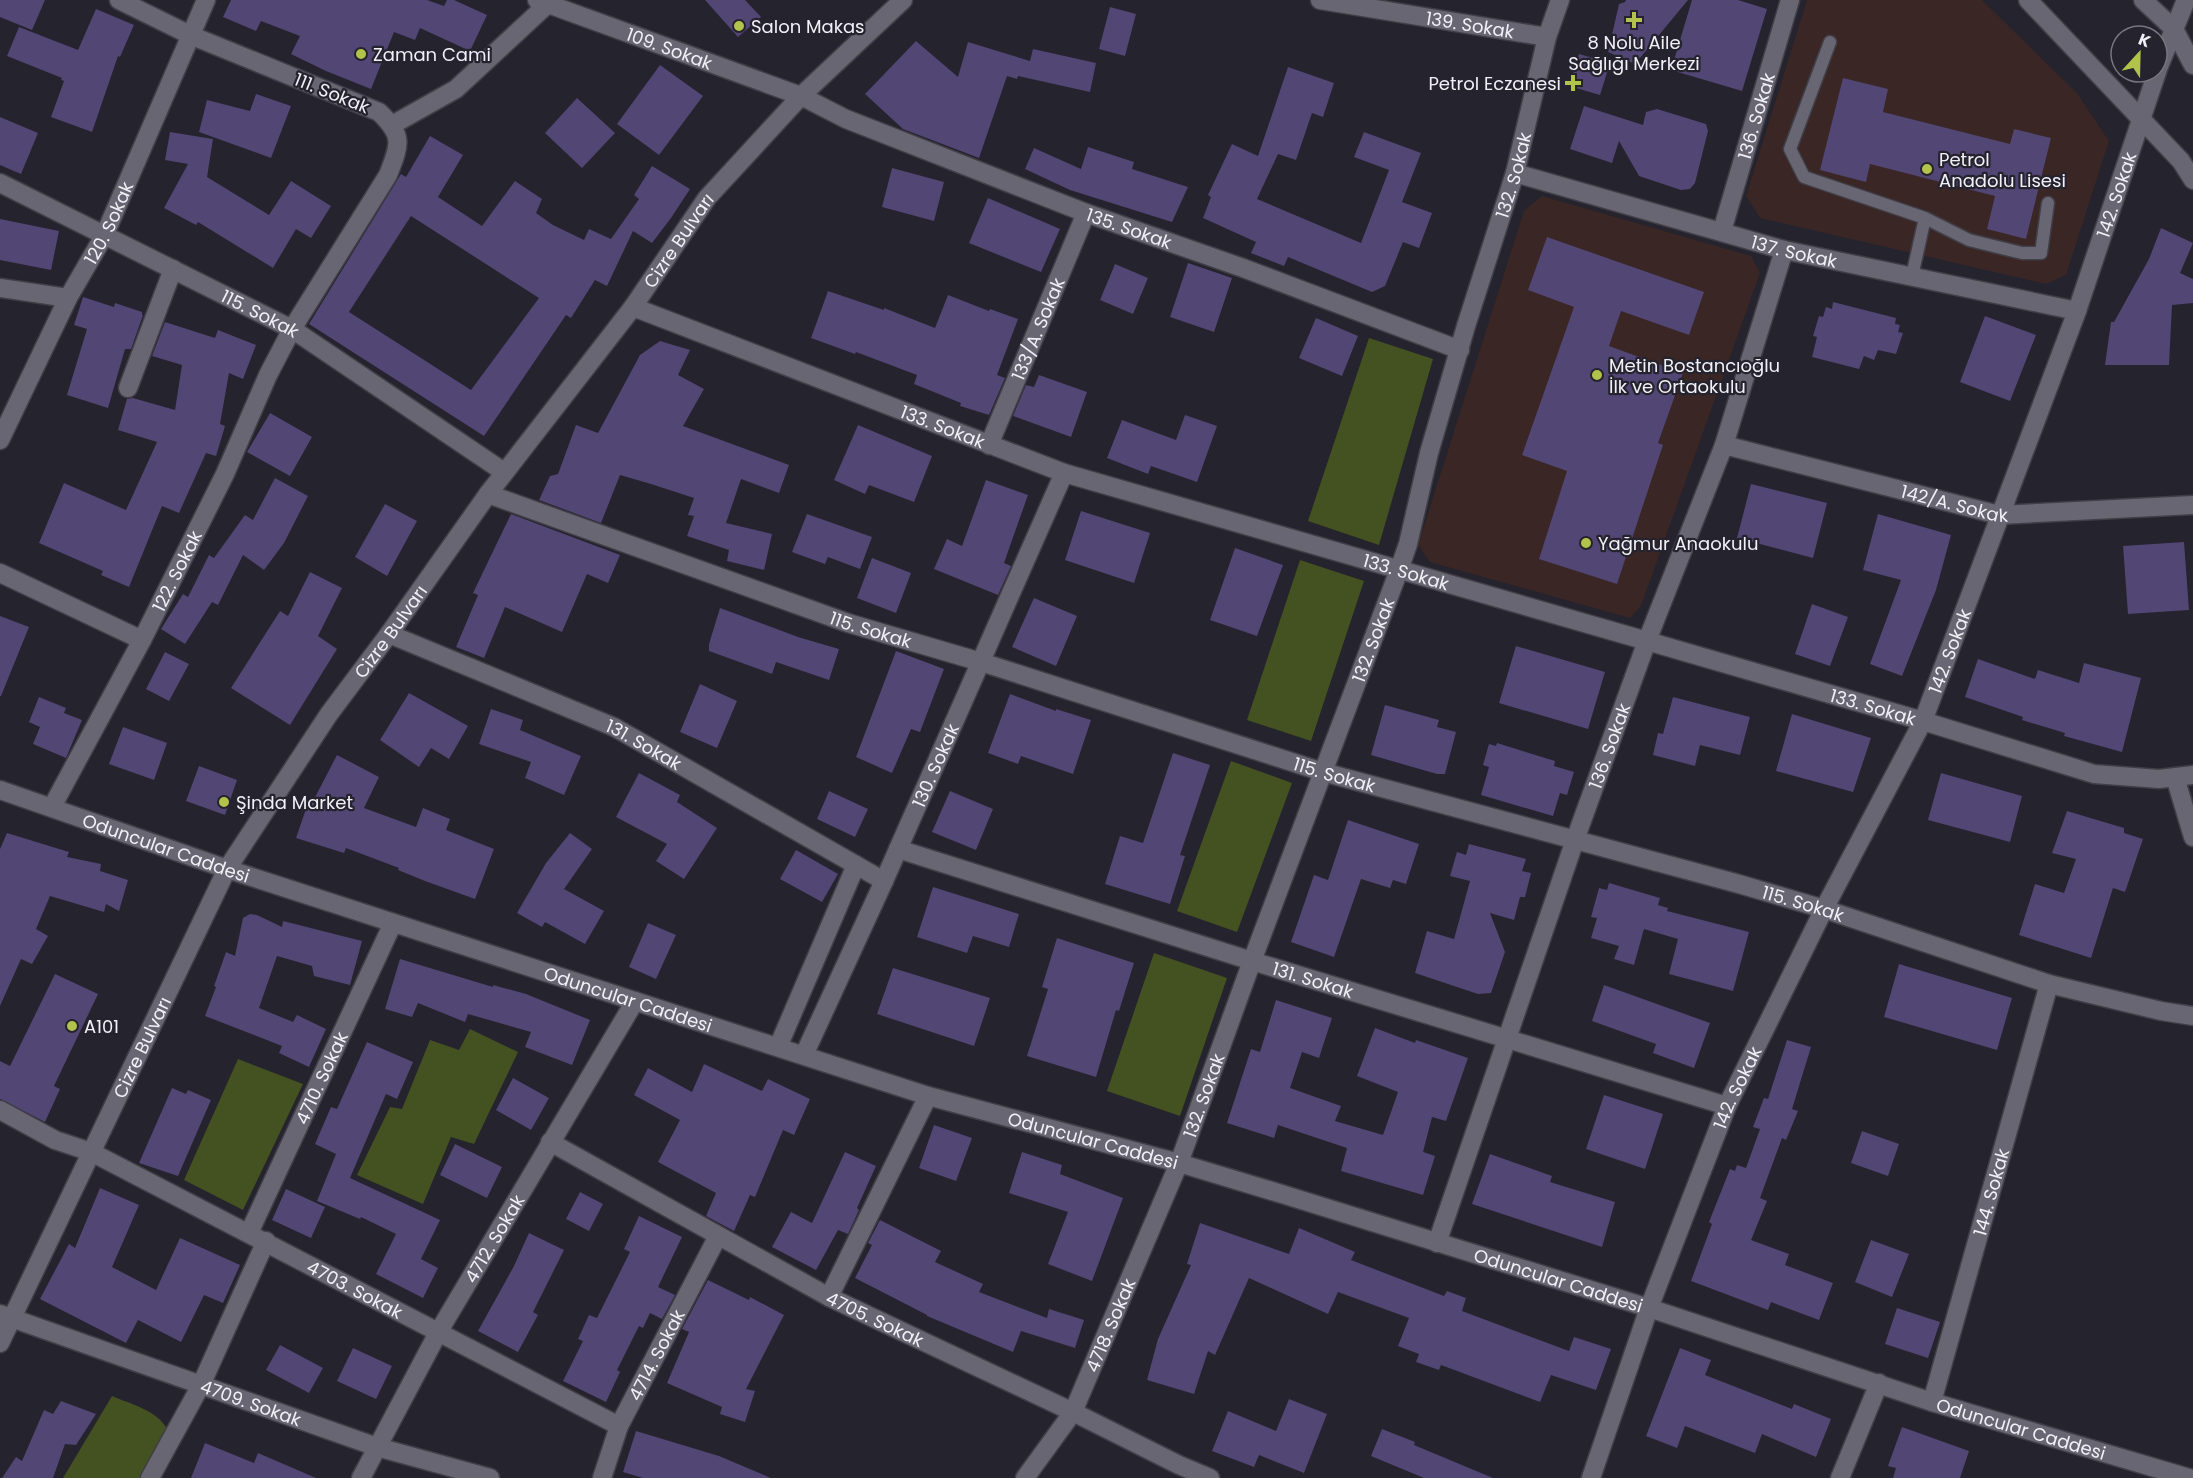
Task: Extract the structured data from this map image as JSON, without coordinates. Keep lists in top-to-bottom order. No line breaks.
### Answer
{"streets":{"street":["139. Sokak","109. Sokak","111. Sokak","136. Sokak","132. Sokak","142. Sokak","120. Sokak","135. Sokak","Cizre Bulvarı","137. Sokak","115. Sokak","133/A. Sokak","133. Sokak","142/A. Sokak","122. Sokak","131. Sokak","130. Sokak","Oduncular Caddesi","4710. Sokak","144. Sokak","4712. Sokak","4703. Sokak","4705. Sokak","4718. Sokak","4714. Sokak","4709. Sokak"]},"crossings":[["139. Sokak","132. Sokak"],["109. Sokak","135. Sokak"],["109. Sokak","Cizre Bulvarı"],["111. Sokak","120. Sokak"],["136. Sokak","137. Sokak"],["136. Sokak","115. Sokak"],["136. Sokak","133. Sokak"],["136. Sokak","142/A. Sokak"],["136. Sokak","131. Sokak"],["136. Sokak","Oduncular Caddesi"],["132. Sokak","135. Sokak"],["132. Sokak","137. Sokak"],["132. Sokak","115. Sokak"],["132. Sokak","133. Sokak"],["132. Sokak","131. Sokak"],["132. Sokak","Oduncular Caddesi"],["132. Sokak","4718. Sokak"],["142. Sokak","137. Sokak"],["142. Sokak","115. Sokak"],["142. Sokak","133. Sokak"],["142. Sokak","142/A. Sokak"],["142. Sokak","131. Sokak"],["142. Sokak","Oduncular Caddesi"],["120. Sokak","115. Sokak"],["135. Sokak","Cizre Bulvarı"],["135. Sokak","133/A. Sokak"],["Cizre Bulvarı","115. Sokak"],["Cizre Bulvarı","133. Sokak"],["Cizre Bulvarı","131. Sokak"],["Cizre Bulvarı","Oduncular Caddesi"],["Cizre Bulvarı","4703. Sokak"],["Cizre Bulvarı","4709. Sokak"],["115. Sokak","122. Sokak"],["115. Sokak","130. Sokak"],["115. Sokak","144. Sokak"],["133/A. Sokak","133. Sokak"],["133. Sokak","130. Sokak"],["122. Sokak","Oduncular Caddesi"],["131. Sokak","130. Sokak"],["130. Sokak","Oduncular Caddesi"],["Oduncular Caddesi","4710. Sokak"],["Oduncular Caddesi","144. Sokak"],["Oduncular Caddesi","4712. Sokak"],["Oduncular Caddesi","4718. Sokak"],["4710. Sokak","4703. Sokak"],["4710. Sokak","4709. Sokak"],["4712. Sokak","4703. Sokak"],["4712. Sokak","4705. Sokak"],["4712. Sokak","4709. Sokak"],["4703. Sokak","4714. Sokak"],["4705. Sokak","4718. Sokak"],["4705. Sokak","4714. Sokak"]],"places":{"health":["8 Nolu Aile Sağlığı Merkezi","Petrol Eczanesi"],"other":["Salon Makas","Zaman Cami","Petrol Anadolu Lisesi","Metin Bostancıoğlu İlk ve Ortaokulu","Yağmur Anaokulu","Şinda Market","A101"]},"north":"top"}
